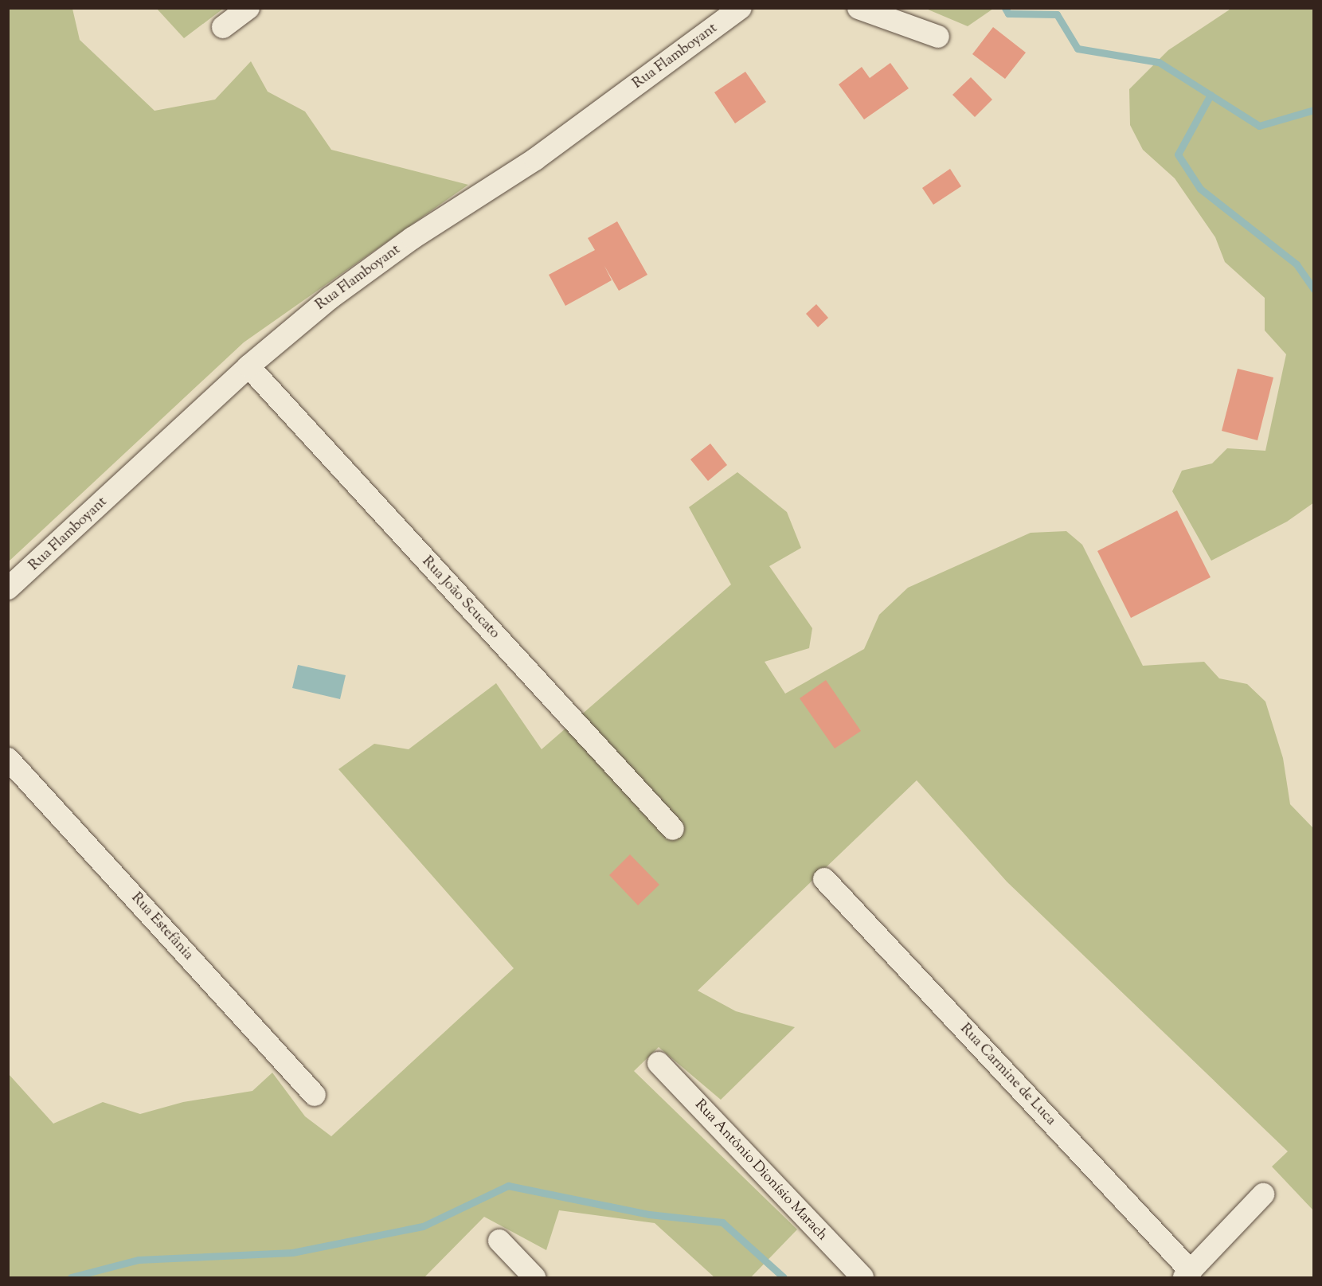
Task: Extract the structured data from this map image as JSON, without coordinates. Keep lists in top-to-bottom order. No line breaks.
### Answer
{"streets":{"street":["Rua Flamboyant","Rua João Scucato","Rua Estefânia","Rua Carmine de Luca","Rua Antônio Dionísio Marach"]},"crossings":[["Rua Flamboyant","Rua João Scucato"]]}
